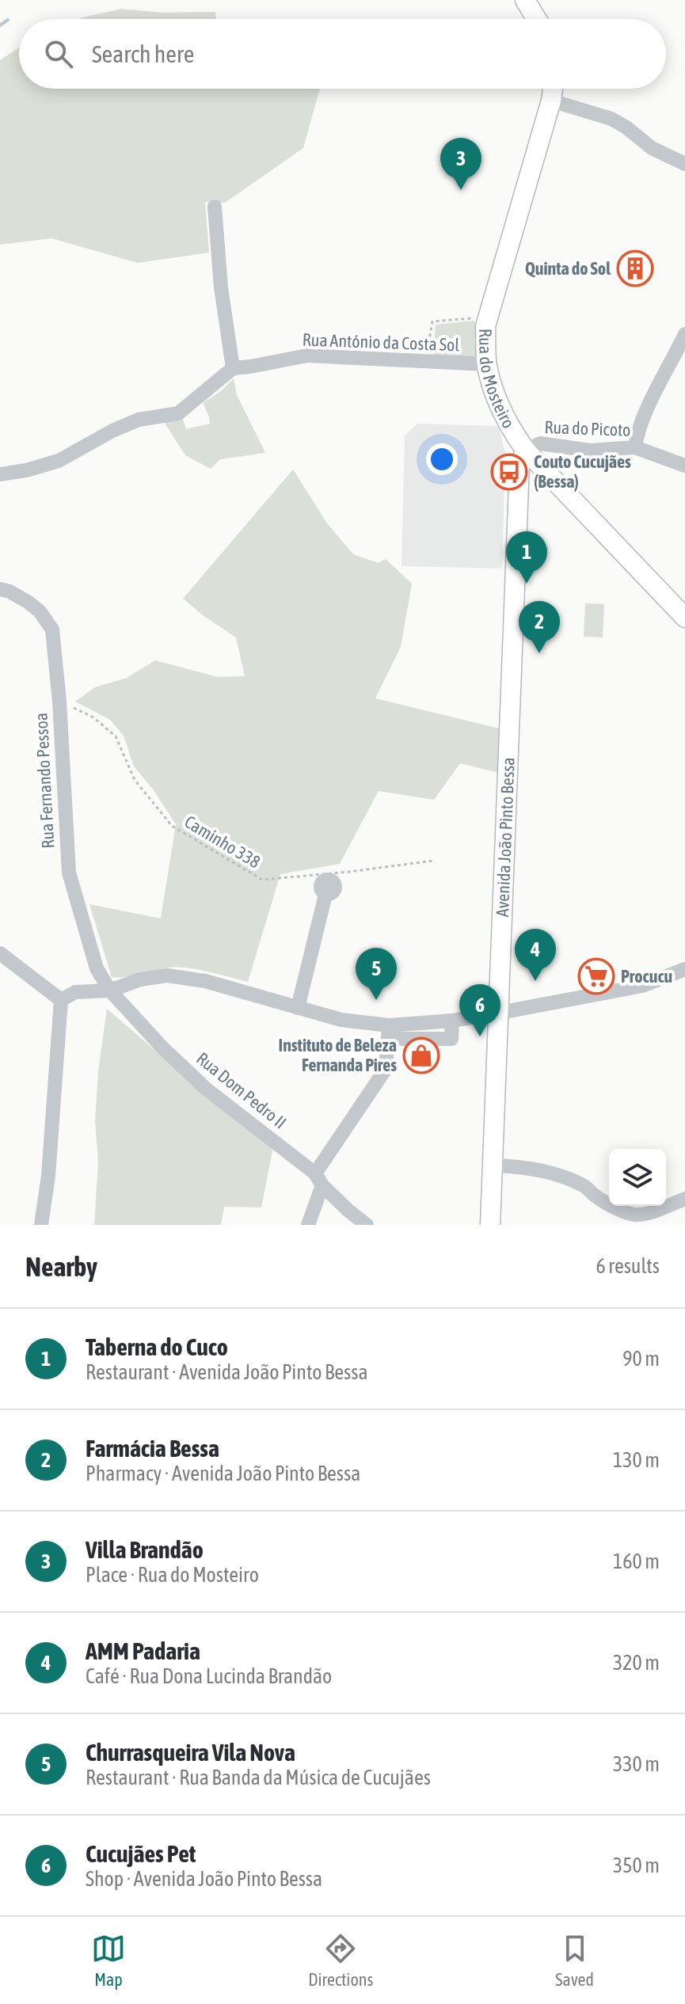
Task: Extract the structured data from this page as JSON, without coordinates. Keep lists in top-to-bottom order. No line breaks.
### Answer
{"streets":{"main road":["Rua do Mosteiro","Avenida João Pinto Bessa"],"street":["Rua António da Costa Sol","Rua do Picoto","Rua Fernando Pessoa","Rua Dom Pedro II"],"path":["Caminho 338"]},"crossings":[["Rua António da Costa Sol","Rua do Mosteiro"],["Rua do Mosteiro","Rua do Picoto"],["Rua do Mosteiro","Avenida João Pinto Bessa"],["Rua do Picoto","Avenida João Pinto Bessa"],["Rua Fernando Pessoa","Caminho 338"],["Rua Fernando Pessoa","Rua Dom Pedro II"]],"places":{"building":["Quinta do Sol"],"bus stop":["Couto Cucujães (Bessa)"],"supermarket":["Procucu"],"shop":["Instituto de Beleza Fernanda Pires"]},"page":{"search":"Search here","pins":["3","1","2","4","5","6"],"heading":["Nearby","6 results"],"list":[{"mark":"1","name":"Taberna do Cuco","note":"Restaurant · Avenida João Pinto Bessa","value":"90 m"},{"mark":"2","name":"Farmácia Bessa","note":"Pharmacy · Avenida João Pinto Bessa","value":"130 m"},{"mark":"3","name":"Villa Brandão","note":"Place · Rua do Mosteiro","value":"160 m"},{"mark":"4","name":"AMM Padaria","note":"Café · Rua Dona Lucinda Brandão","value":"320 m"},{"mark":"5","name":"Churrasqueira Vila Nova","note":"Restaurant · Rua Banda da Música de Cucujães","value":"330 m"},{"mark":"6","name":"Cucujães Pet","note":"Shop · Avenida João Pinto Bessa","value":"350 m"}],"nav":["Map","Directions","Saved"]}}
